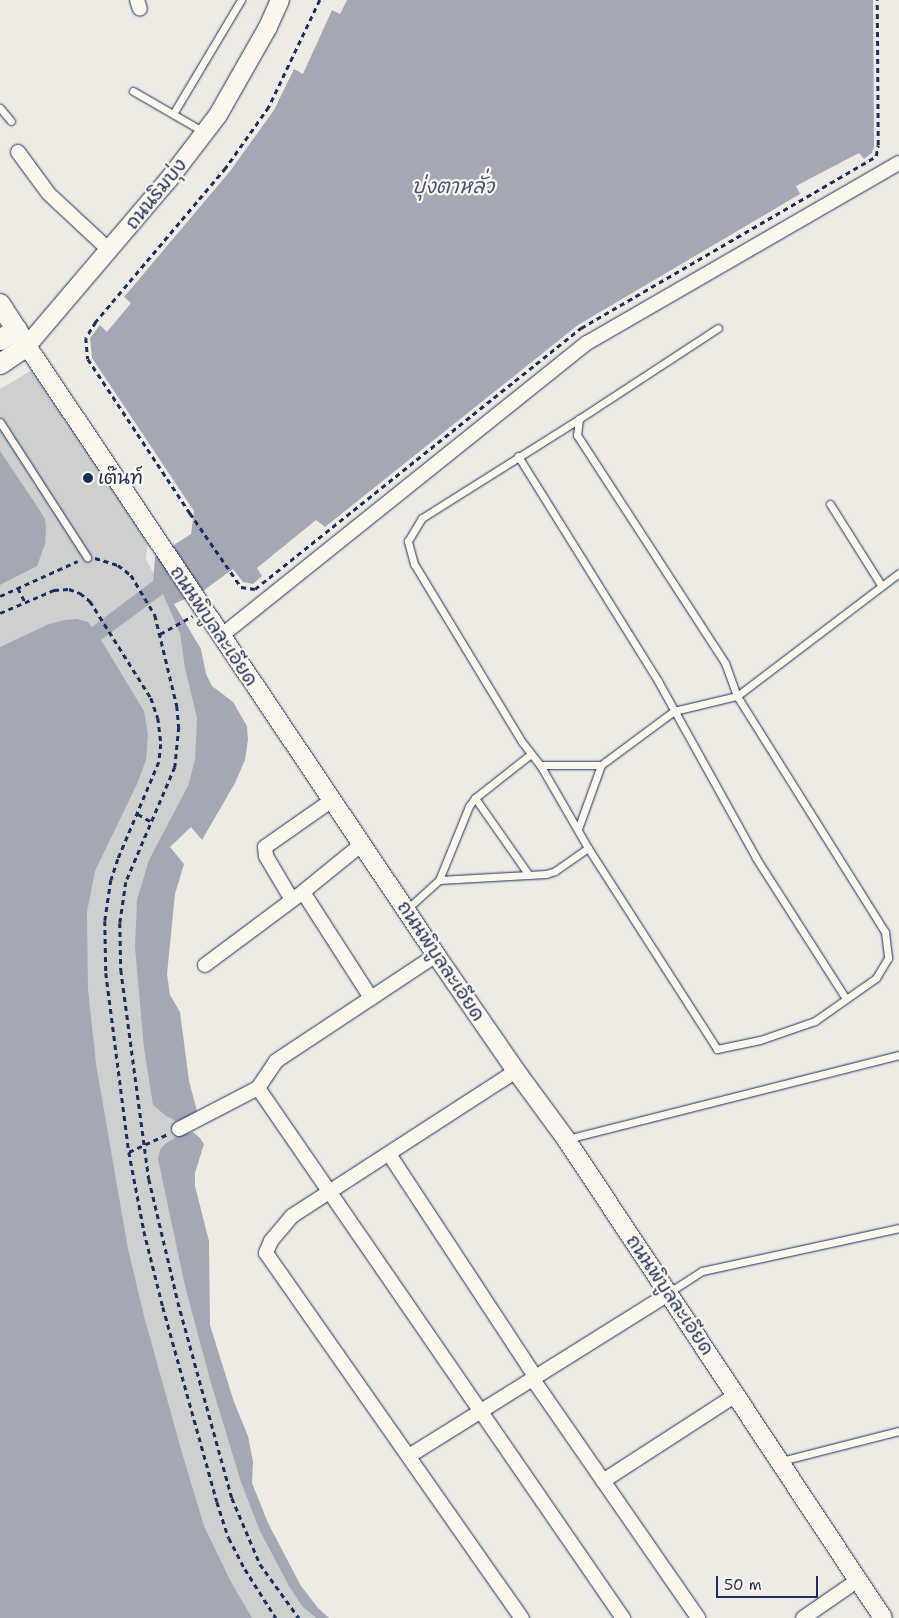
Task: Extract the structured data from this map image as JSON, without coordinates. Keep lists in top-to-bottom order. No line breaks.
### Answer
{"streets":{"main road":["ถนนริมบุ่ง","ถนนพิบูลละเอียด"]},"crossings":[["ถนนริมบุ่ง","ถนนพิบูลละเอียด"]],"water":["บุ่งตาหลั่ว"],"places":["เต๊นท์"],"scale_bar":"50 m"}
